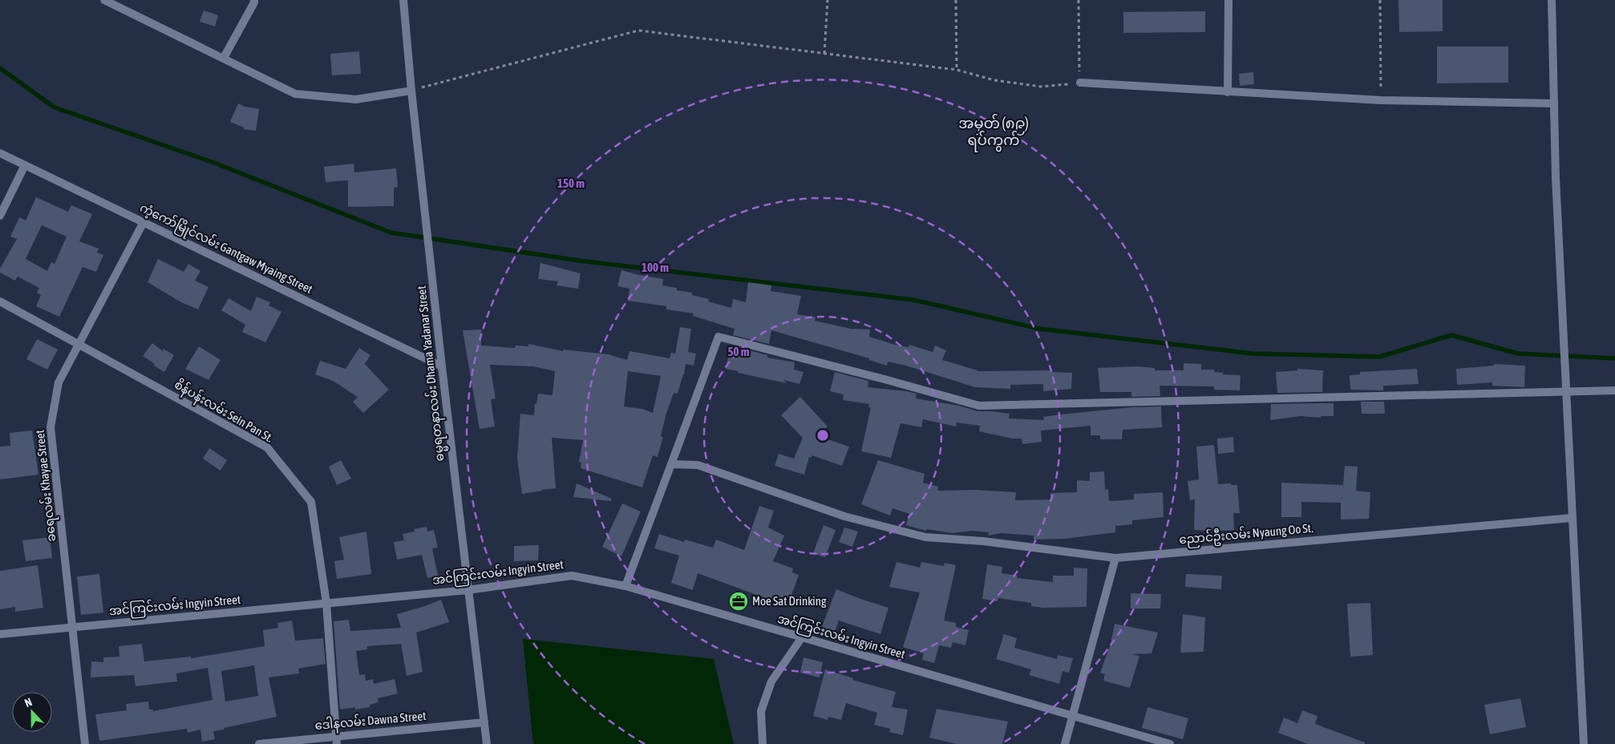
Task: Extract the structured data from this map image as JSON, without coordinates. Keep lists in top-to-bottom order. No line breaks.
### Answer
{"streets":{"street":["ကံ့ကော်မြိုင်လမ်း Gantgaw Myaing Street","ဓမ္မရတနာလမ်း Dhama Yadanar Street","စိန်ပန်းလမ်း Sein Pan St.","ခရေလမ်း Khayae Street","ညောင်ဦးလမ်း Nyaung Oo St.","အင်ကြင်းလမ်း Ingyin Street","ဒေါနလမ်း Dawna Street"]},"crossings":[["ကံ့ကော်မြိုင်လမ်း Gantgaw Myaing Street","ဓမ္မရတနာလမ်း Dhama Yadanar Street"],["ကံ့ကော်မြိုင်လမ်း Gantgaw Myaing Street","ခရေလမ်း Khayae Street"],["ဓမ္မရတနာလမ်း Dhama Yadanar Street","အင်ကြင်းလမ်း Ingyin Street"],["ဓမ္မရတနာလမ်း Dhama Yadanar Street","ဒေါနလမ်း Dawna Street"],["စိန်ပန်းလမ်း Sein Pan St.","ခရေလမ်း Khayae Street"],["စိန်ပန်းလမ်း Sein Pan St.","အင်ကြင်းလမ်း Ingyin Street"],["စိန်ပန်းလမ်း Sein Pan St.","ဒေါနလမ်း Dawna Street"],["ခရေလမ်း Khayae Street","အင်ကြင်းလမ်း Ingyin Street"]],"districts":["အမှတ် (၈၉) ရပ်ကွက်"],"places":{"office":["Moe Sat Drinking"]},"north":"top","rings":["150 m","100 m","50 m"]}
